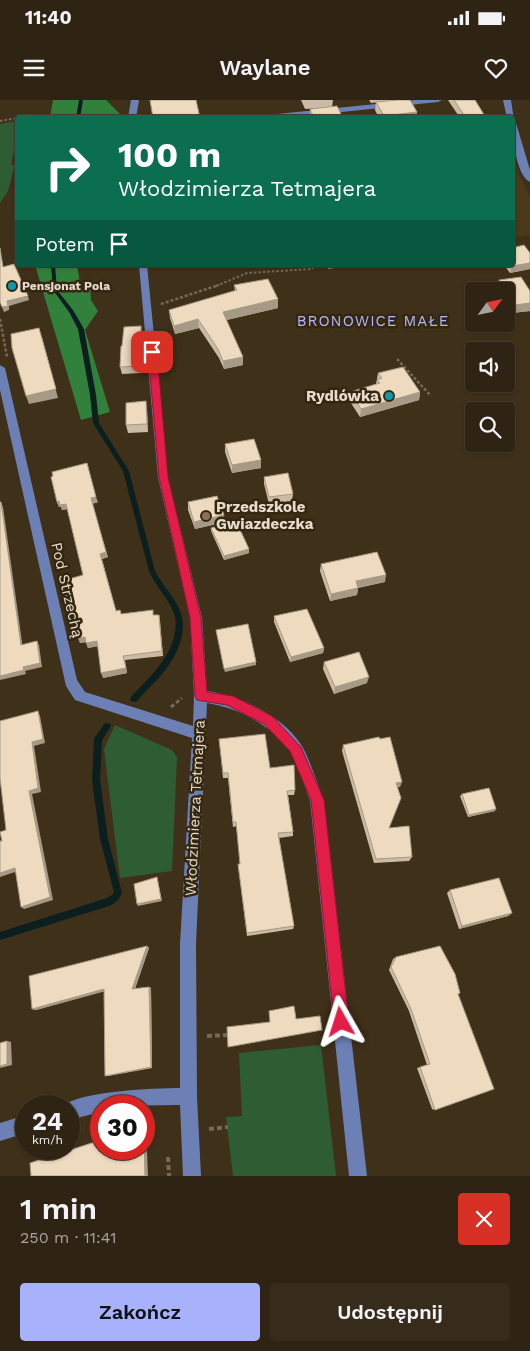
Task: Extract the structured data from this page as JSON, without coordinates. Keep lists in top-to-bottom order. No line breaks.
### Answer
{"streets":{"street":["Pod Strzechą","Włodzimierza Tetmajera"]},"crossings":[["Pod Strzechą","Włodzimierza Tetmajera"]],"districts":["BRONOWICE MAŁE"],"places":["Pensjonat Pola","Rydlówka","Przedszkole Gwiazdeczka"],"north":"top right","page":{"status":"11:40","header":"Waylane","turn":["100 m","Włodzimierza Tetmajera"],"then":"Potem","speed":"24 km/h","limit":"30","heading":["1 min","250 m · 11:41"],"buttons":["Zakończ","Udostępnij"]}}
